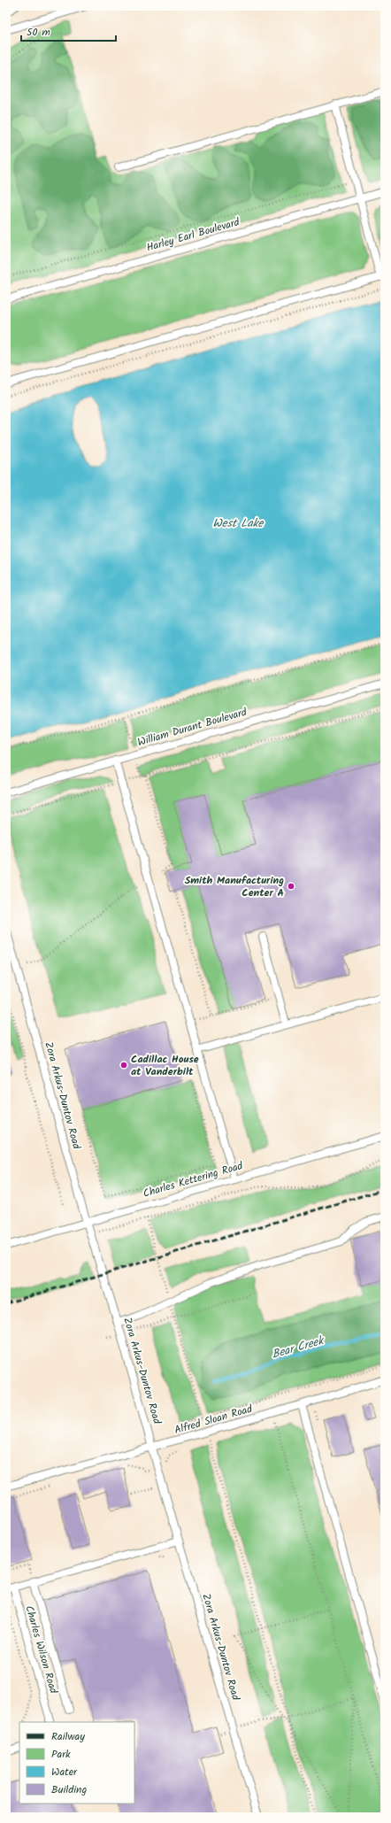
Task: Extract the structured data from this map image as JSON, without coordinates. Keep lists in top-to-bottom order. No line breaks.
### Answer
{"streets":{"lane":["Harley Earl Boulevard","William Durant Boulevard","Zora Arkus-Duntov Road","Charles Kettering Road","Alfred Sloan Road","Charles Wilson Road"]},"crossings":[["Zora Arkus-Duntov Road","Charles Kettering Road"],["Zora Arkus-Duntov Road","Alfred Sloan Road"]],"water":["West Lake","Bear Creek"],"places":["Smith Manufacturing Center A","Cadillac House at Vanderbilt"],"legend":["Railway","Park","Water","Building"],"scale_bar":"50 m"}
